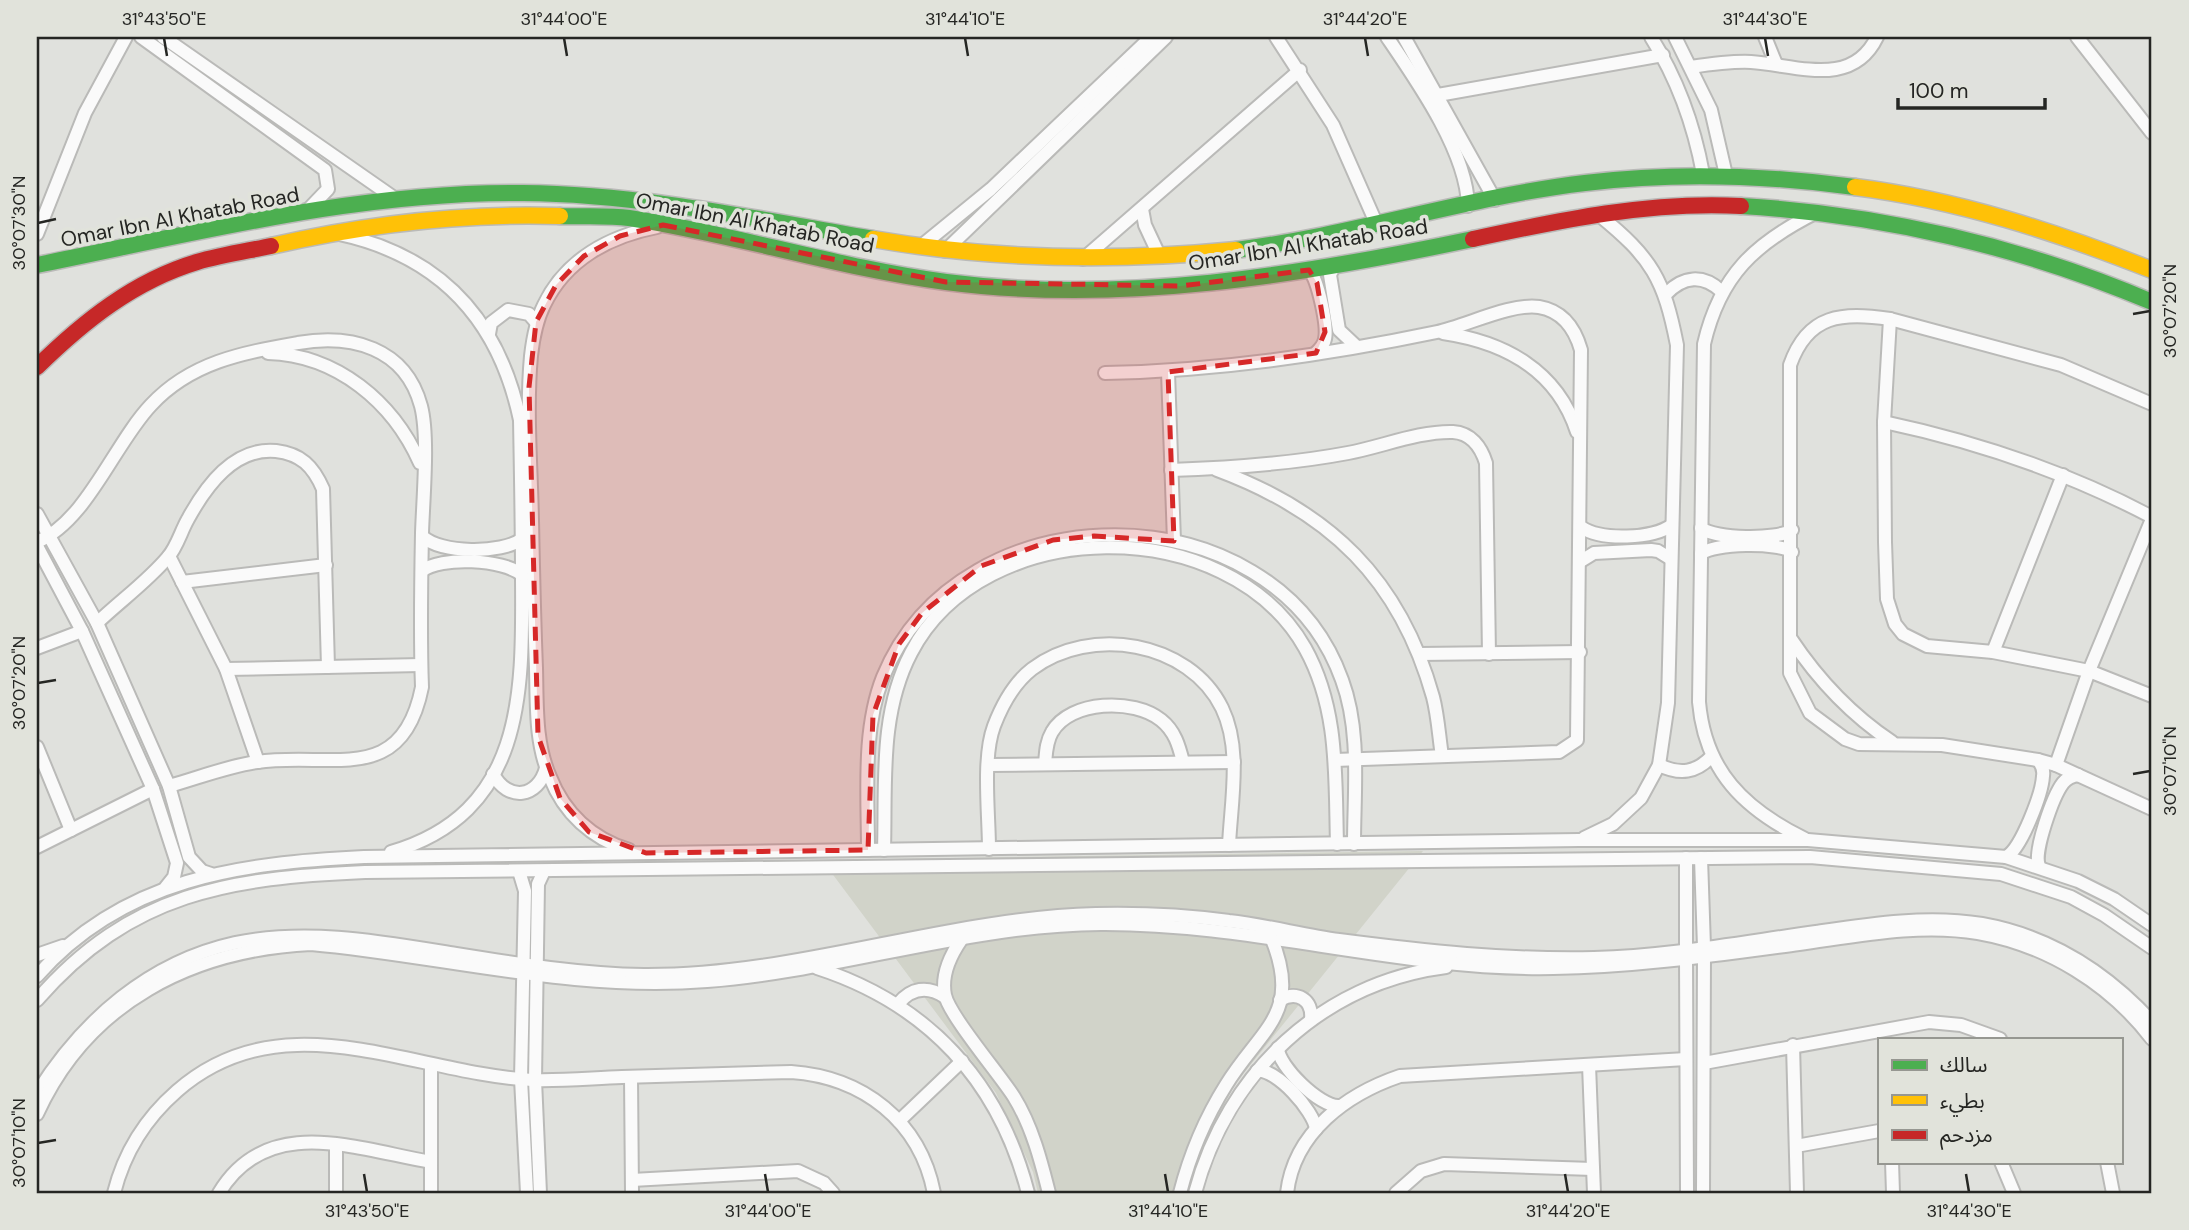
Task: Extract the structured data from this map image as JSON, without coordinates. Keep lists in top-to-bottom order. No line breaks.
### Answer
{"streets":{"street":["Omar Ibn Al Khatab Road"]},"legend":["سالك","بطيء","مزدحم"],"scale_bar":"100 m","coordinates":["31°43'50\"E","31°44'00\"E","31°44'10\"E","31°44'20\"E","31°44'30\"E","30°07'30\"N","30°07'20\"N","30°07'10\"N"]}
